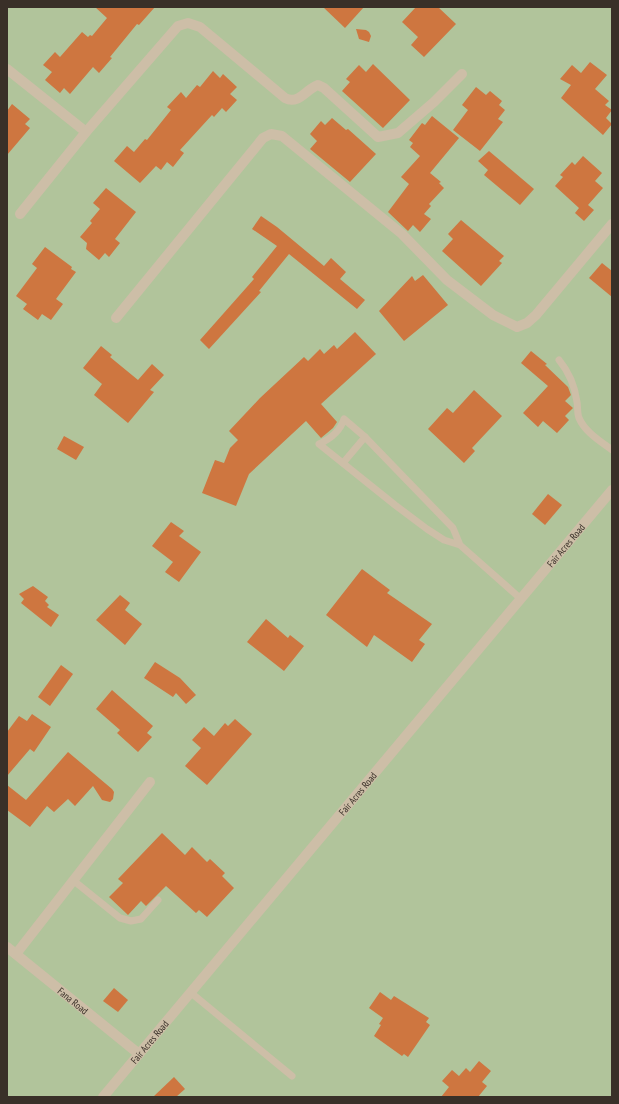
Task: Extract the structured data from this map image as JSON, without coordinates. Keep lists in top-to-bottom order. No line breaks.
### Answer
{"streets":{"street":["Fair Acres Road","Fana Road"]},"crossings":[["Fair Acres Road","Fana Road"]]}
